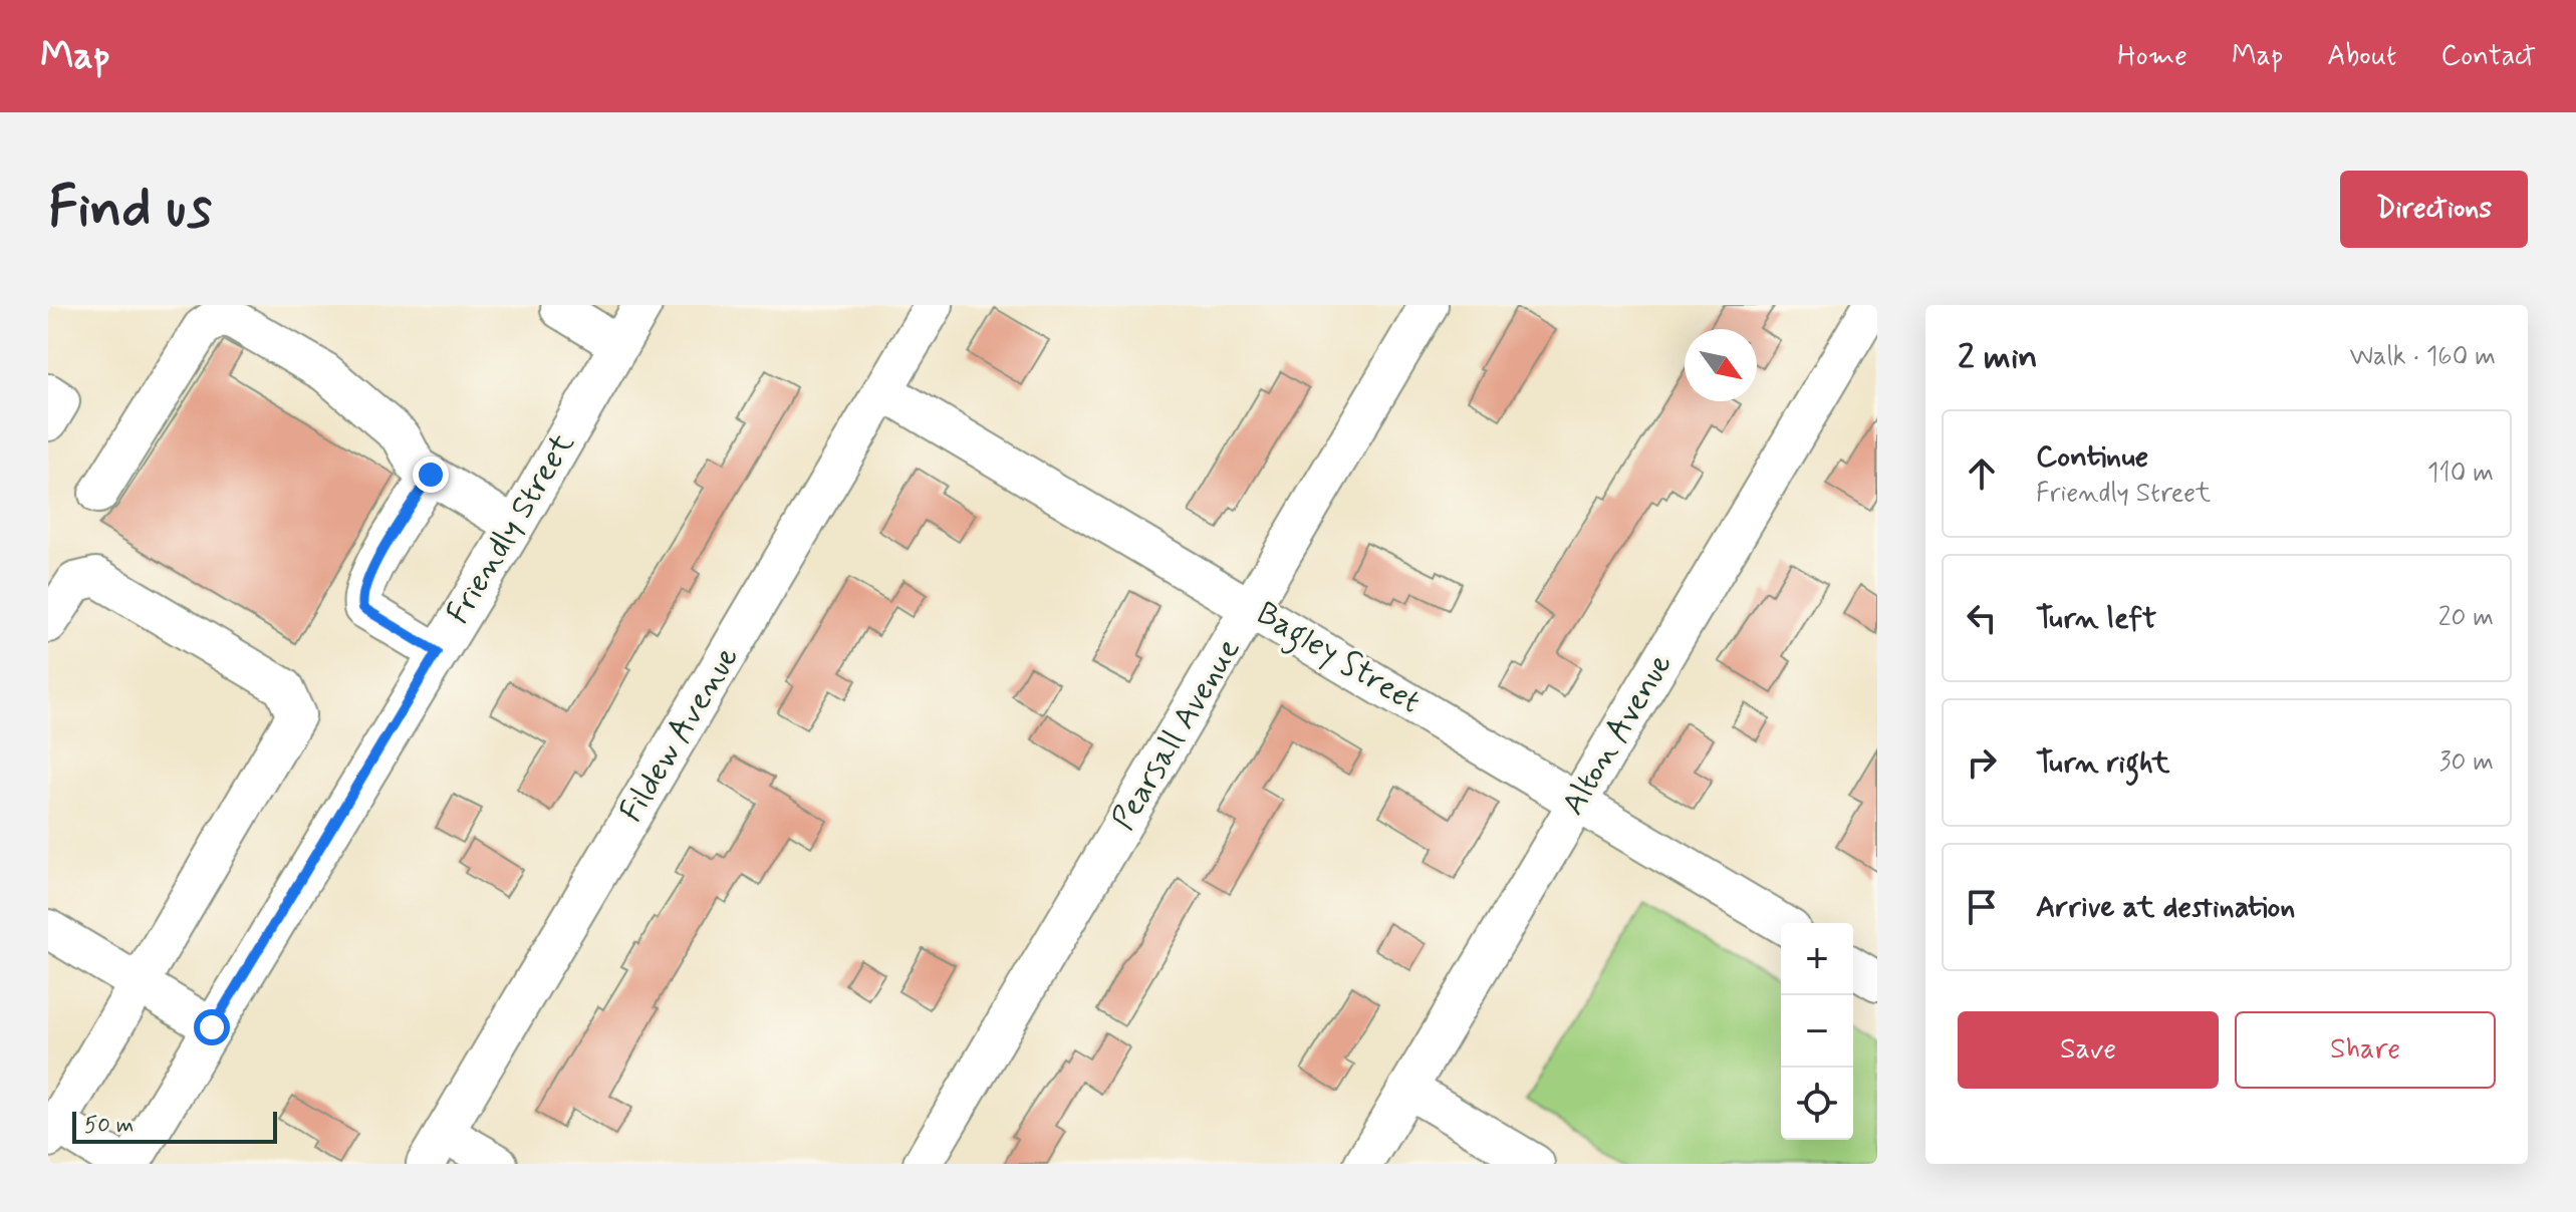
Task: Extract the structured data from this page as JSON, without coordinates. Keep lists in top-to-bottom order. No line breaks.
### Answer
{"streets":{"street":["Friendly Street","Bagley Street","Fildew Avenue","Pearsall Avenue","Alton Avenue"]},"crossings":[["Bagley Street","Fildew Avenue"],["Bagley Street","Pearsall Avenue"],["Bagley Street","Alton Avenue"]],"scale_bar":"50 m","north":"bottom right","page":{"header":"Map","nav":["Home","Map","About","Contact"],"buttons":["Directions",["Save","Share"]],"title":"Find us","heading":["2 min","Walk · 160 m"],"list":[["Continue","Friendly Street","110 m"],["Turn left","20 m"],["Turn right","30 m"],"Arrive at destination"],"map_buttons":["+","−"],"scale":"50 m"}}
